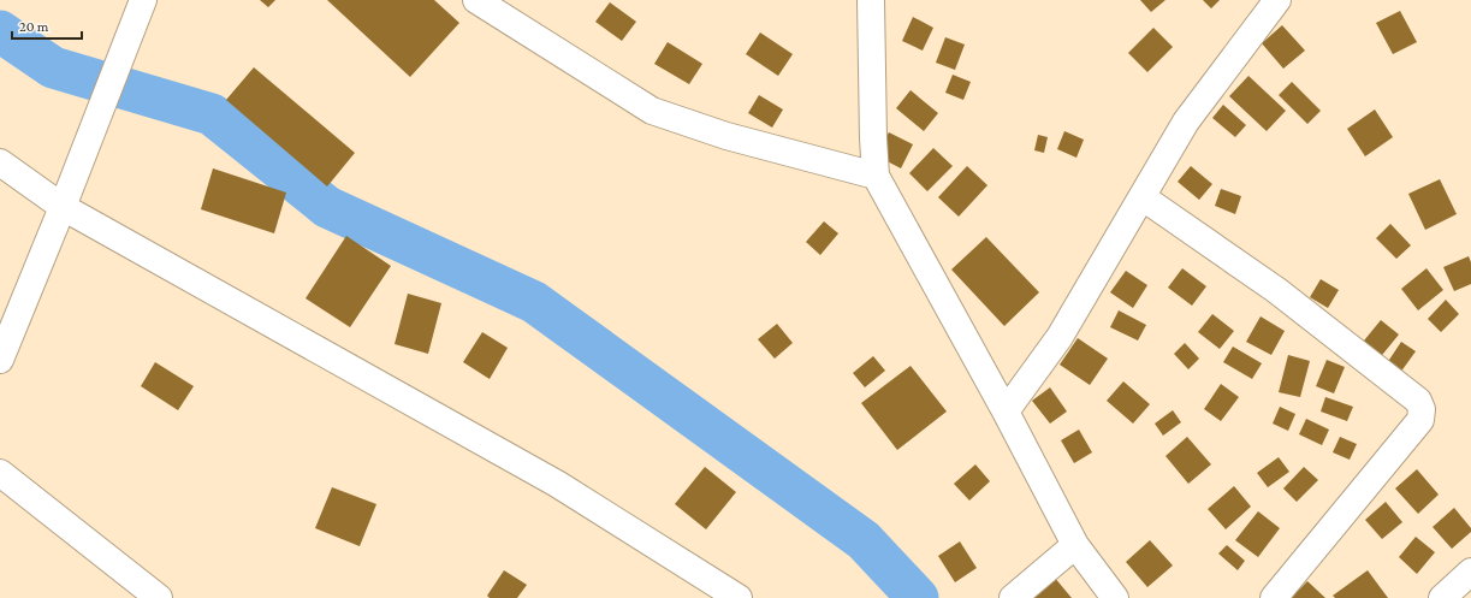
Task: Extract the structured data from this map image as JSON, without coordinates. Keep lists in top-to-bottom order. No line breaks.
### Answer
{"scale_bar":"20 m"}
